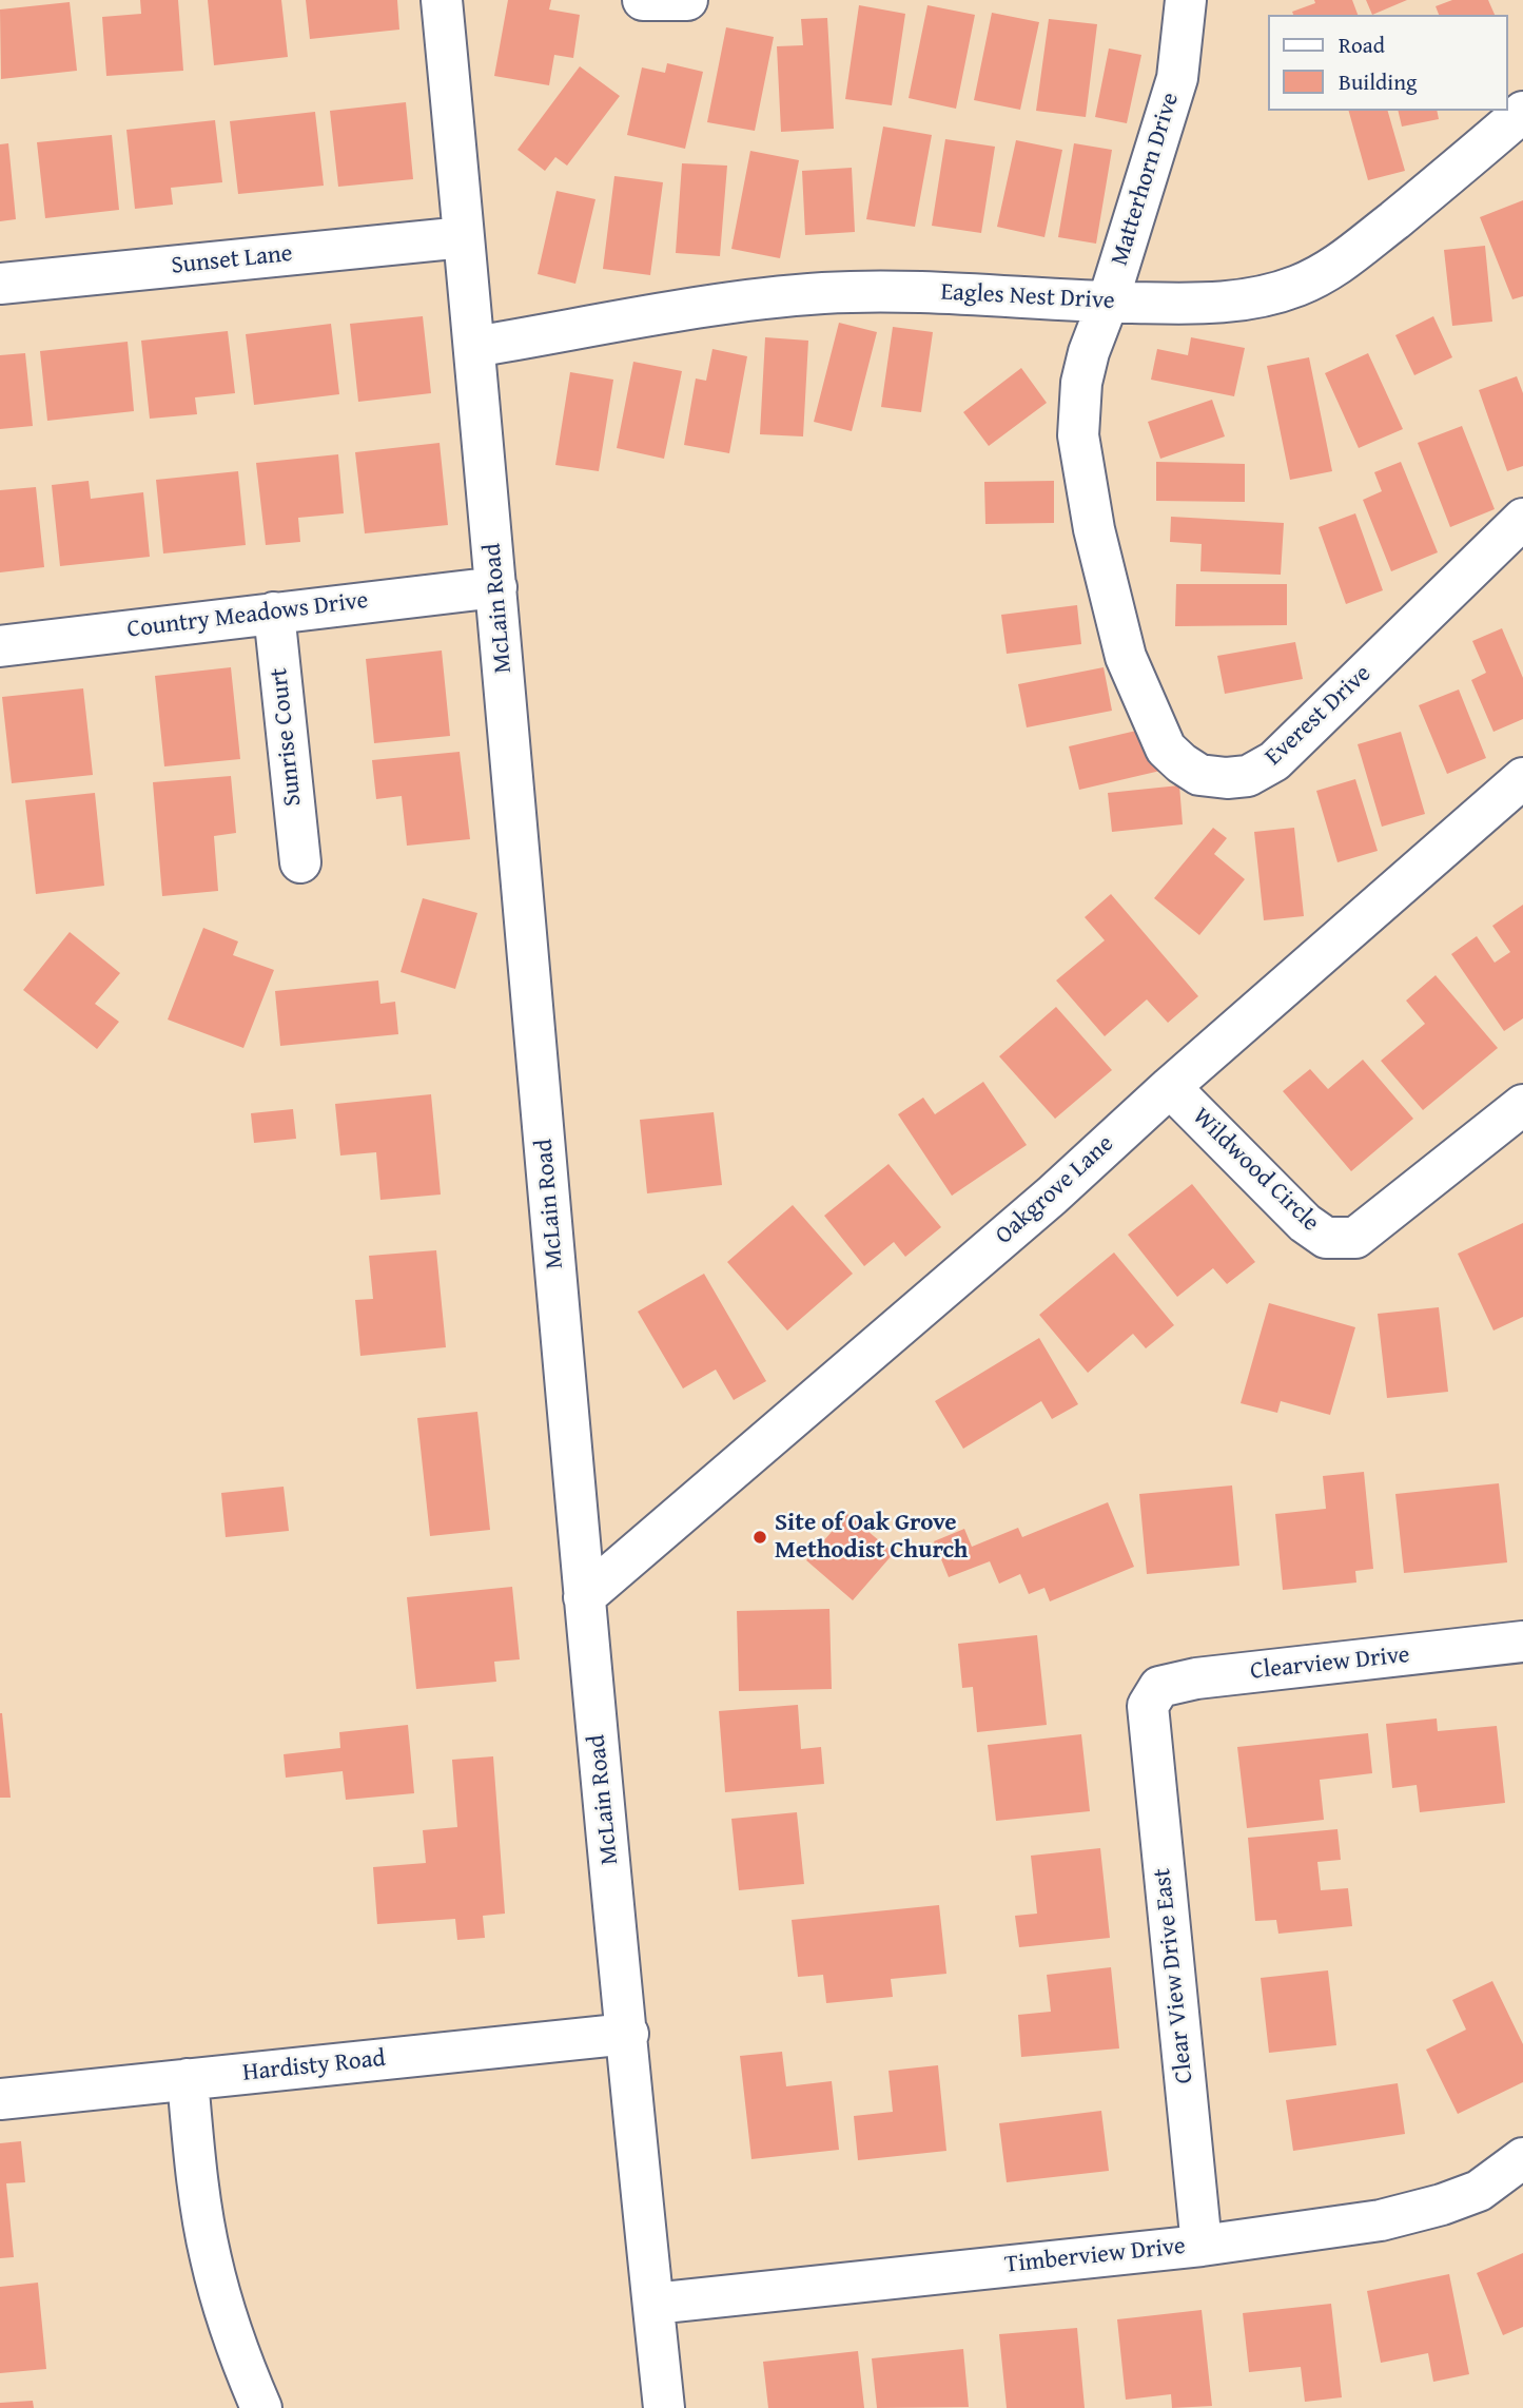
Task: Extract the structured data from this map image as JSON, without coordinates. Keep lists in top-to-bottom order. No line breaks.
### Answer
{"streets":{"street":["Matterhorn Drive","Sunset Lane","Eagles Nest Drive","McLain Road","Country Meadows Drive","Everest Drive","Sunrise Court","Wildwood Circle","Oakgrove Lane","Clearview Drive","Clear View Drive East","Hardisty Road","Timberview Drive"]},"crossings":[["Matterhorn Drive","Eagles Nest Drive"],["Matterhorn Drive","Everest Drive"],["Sunset Lane","McLain Road"],["Eagles Nest Drive","McLain Road"],["McLain Road","Country Meadows Drive"],["McLain Road","Oakgrove Lane"],["McLain Road","Hardisty Road"],["McLain Road","Timberview Drive"],["Country Meadows Drive","Sunrise Court"],["Wildwood Circle","Oakgrove Lane"],["Clearview Drive","Clear View Drive East"],["Clear View Drive East","Timberview Drive"]],"places":["Site of Oak Grove Methodist Church"],"legend":["Road","Building"]}
